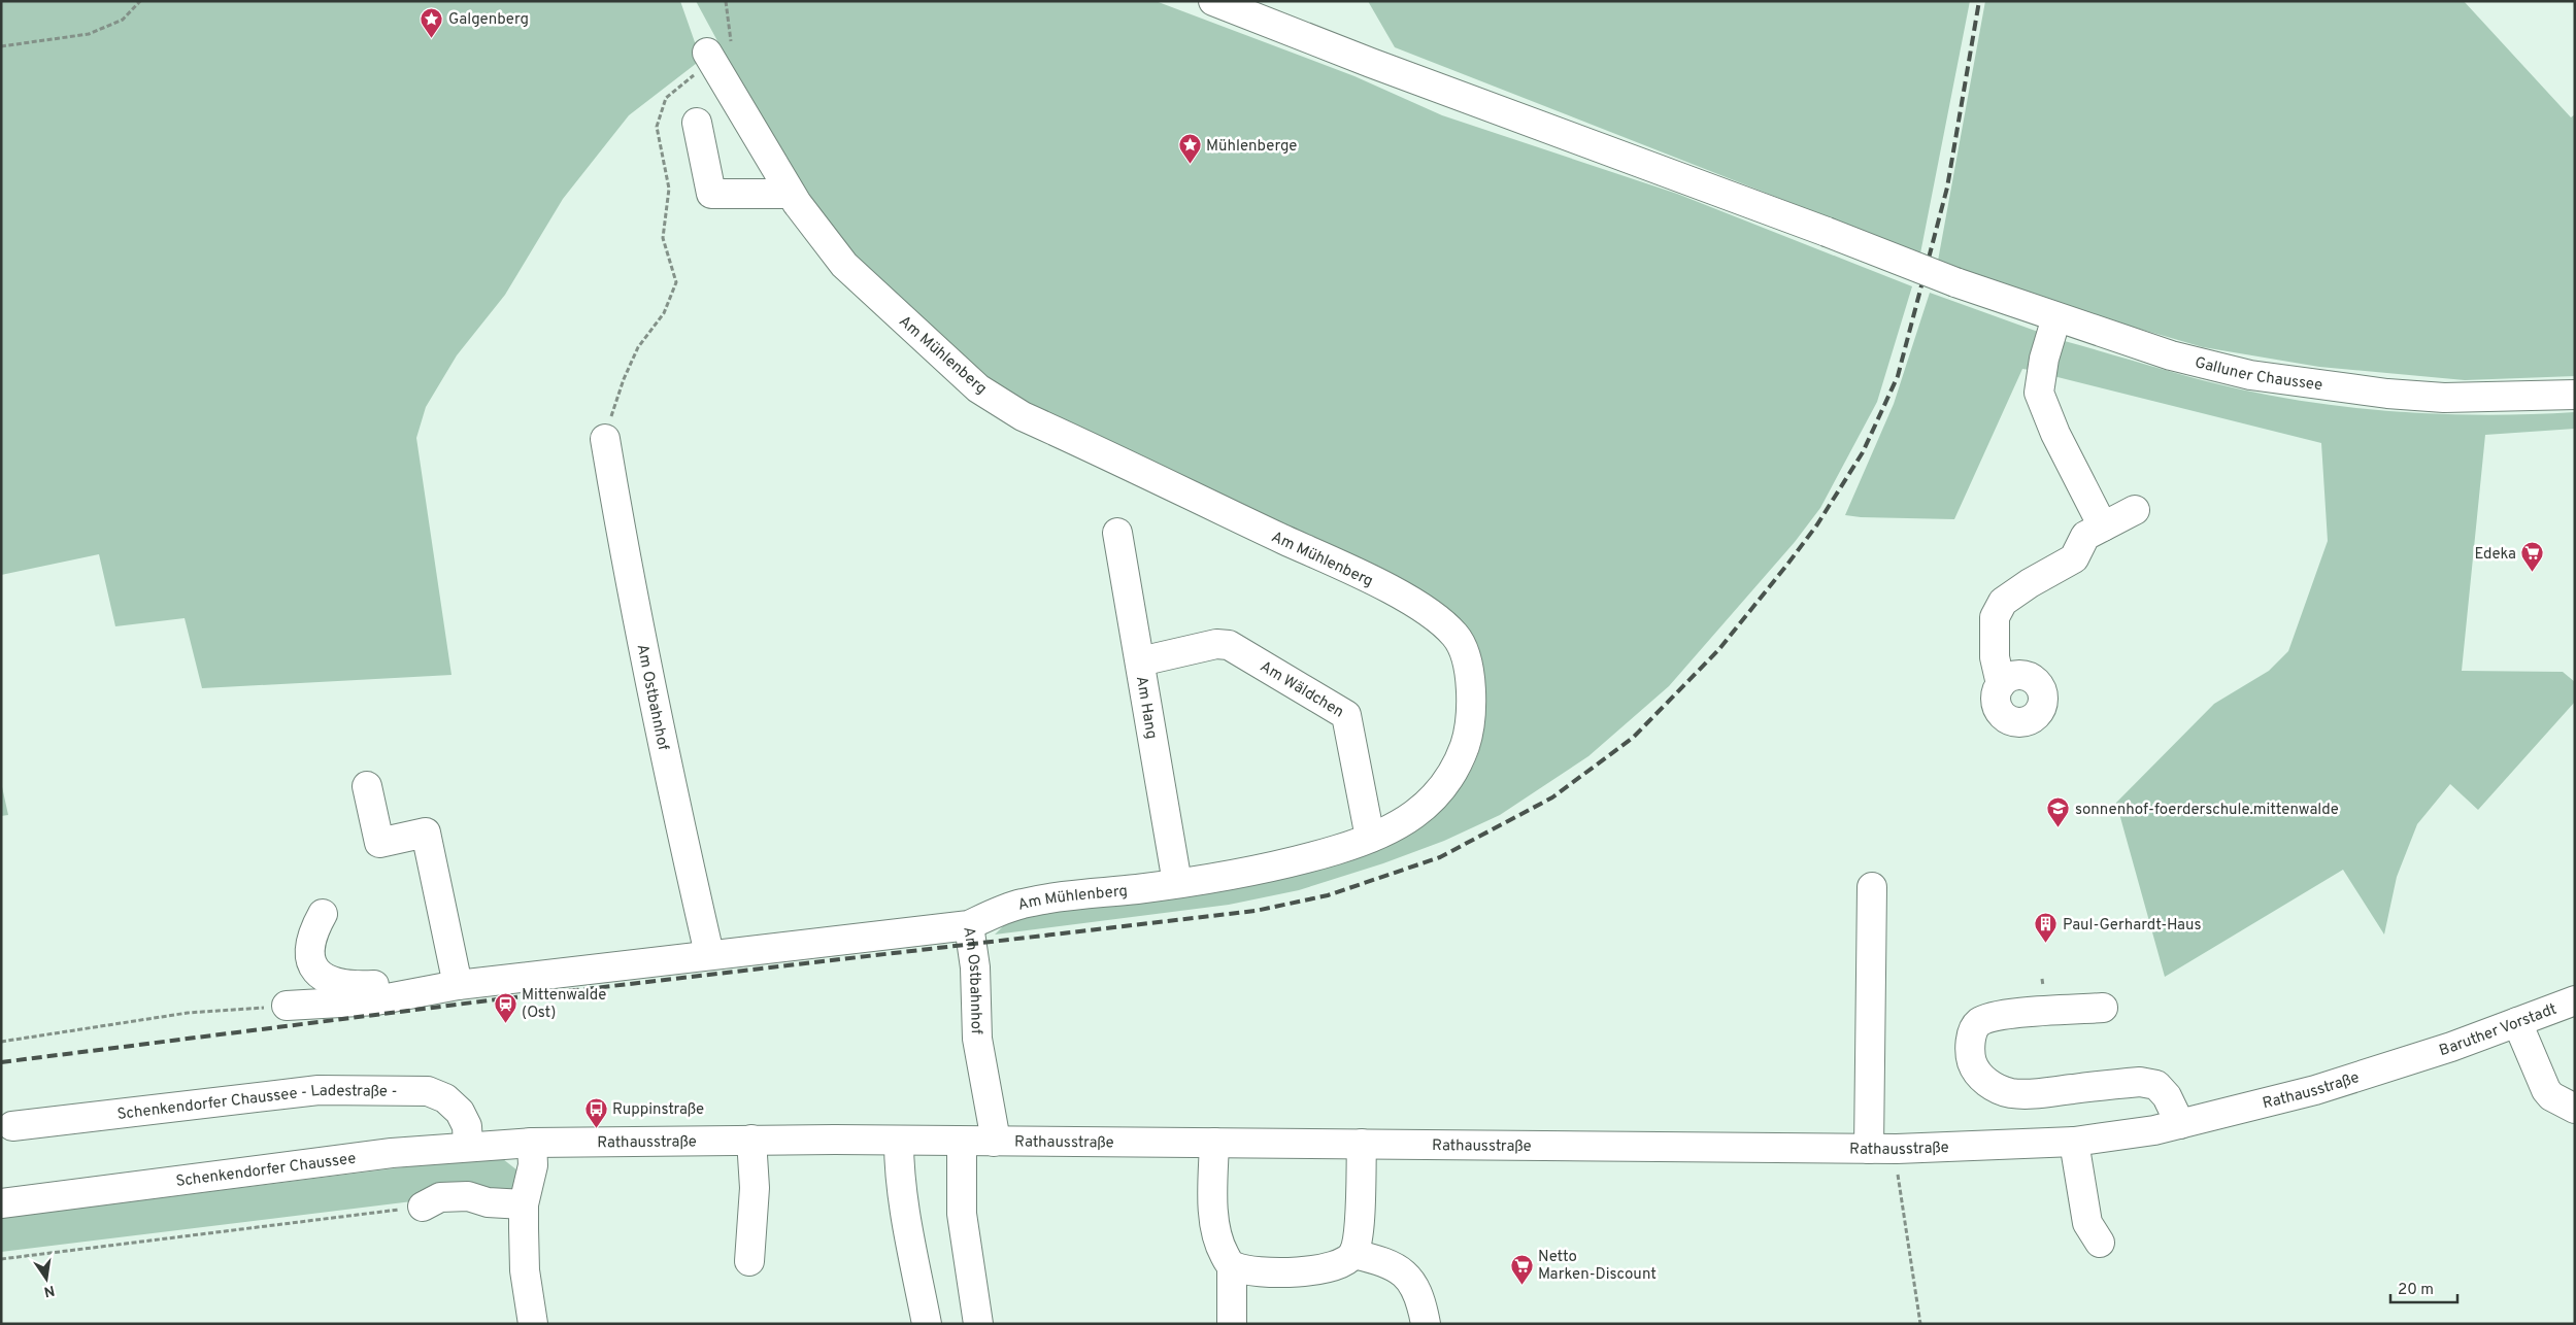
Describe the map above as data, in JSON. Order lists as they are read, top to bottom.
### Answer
{
  "streets": {
    "main road": [
      "Am Mühlenberg",
      "Galluner Chaussee",
      "Am Wäldchen",
      "Am Ostbahnhof",
      "Am Hang",
      "Baruther Vorstadt",
      "Rathausstraße",
      "Schenkendorfer Chaussee - Ladestraße -",
      "Schenkendorfer Chaussee"
    ]
  },
  "crossings": [
    ["Am Mühlenberg", "Am Wäldchen"],
    ["Am Mühlenberg", "Am Ostbahnhof"],
    ["Am Mühlenberg", "Am Hang"],
    ["Am Wäldchen", "Am Hang"],
    ["Am Ostbahnhof", "Rathausstraße"],
    ["Baruther Vorstadt", "Rathausstraße"],
    ["Rathausstraße", "Schenkendorfer Chaussee"],
    ["Schenkendorfer Chaussee - Ladestraße -", "Schenkendorfer Chaussee"]
  ],
  "places": {
    "place": ["Galgenberg", "Mühlenberge"],
    "supermarket": ["Edeka", "Netto Marken-Discount"],
    "school or university": ["sonnenhof-foerderschule.mittenwalde"],
    "building": ["Paul-Gerhardt-Haus"],
    "station": ["Mittenwalde (Ost)"],
    "bus stop": ["Ruppinstraße"]
  },
  "scale_bar": "20 m",
  "north": "bottom"
}
